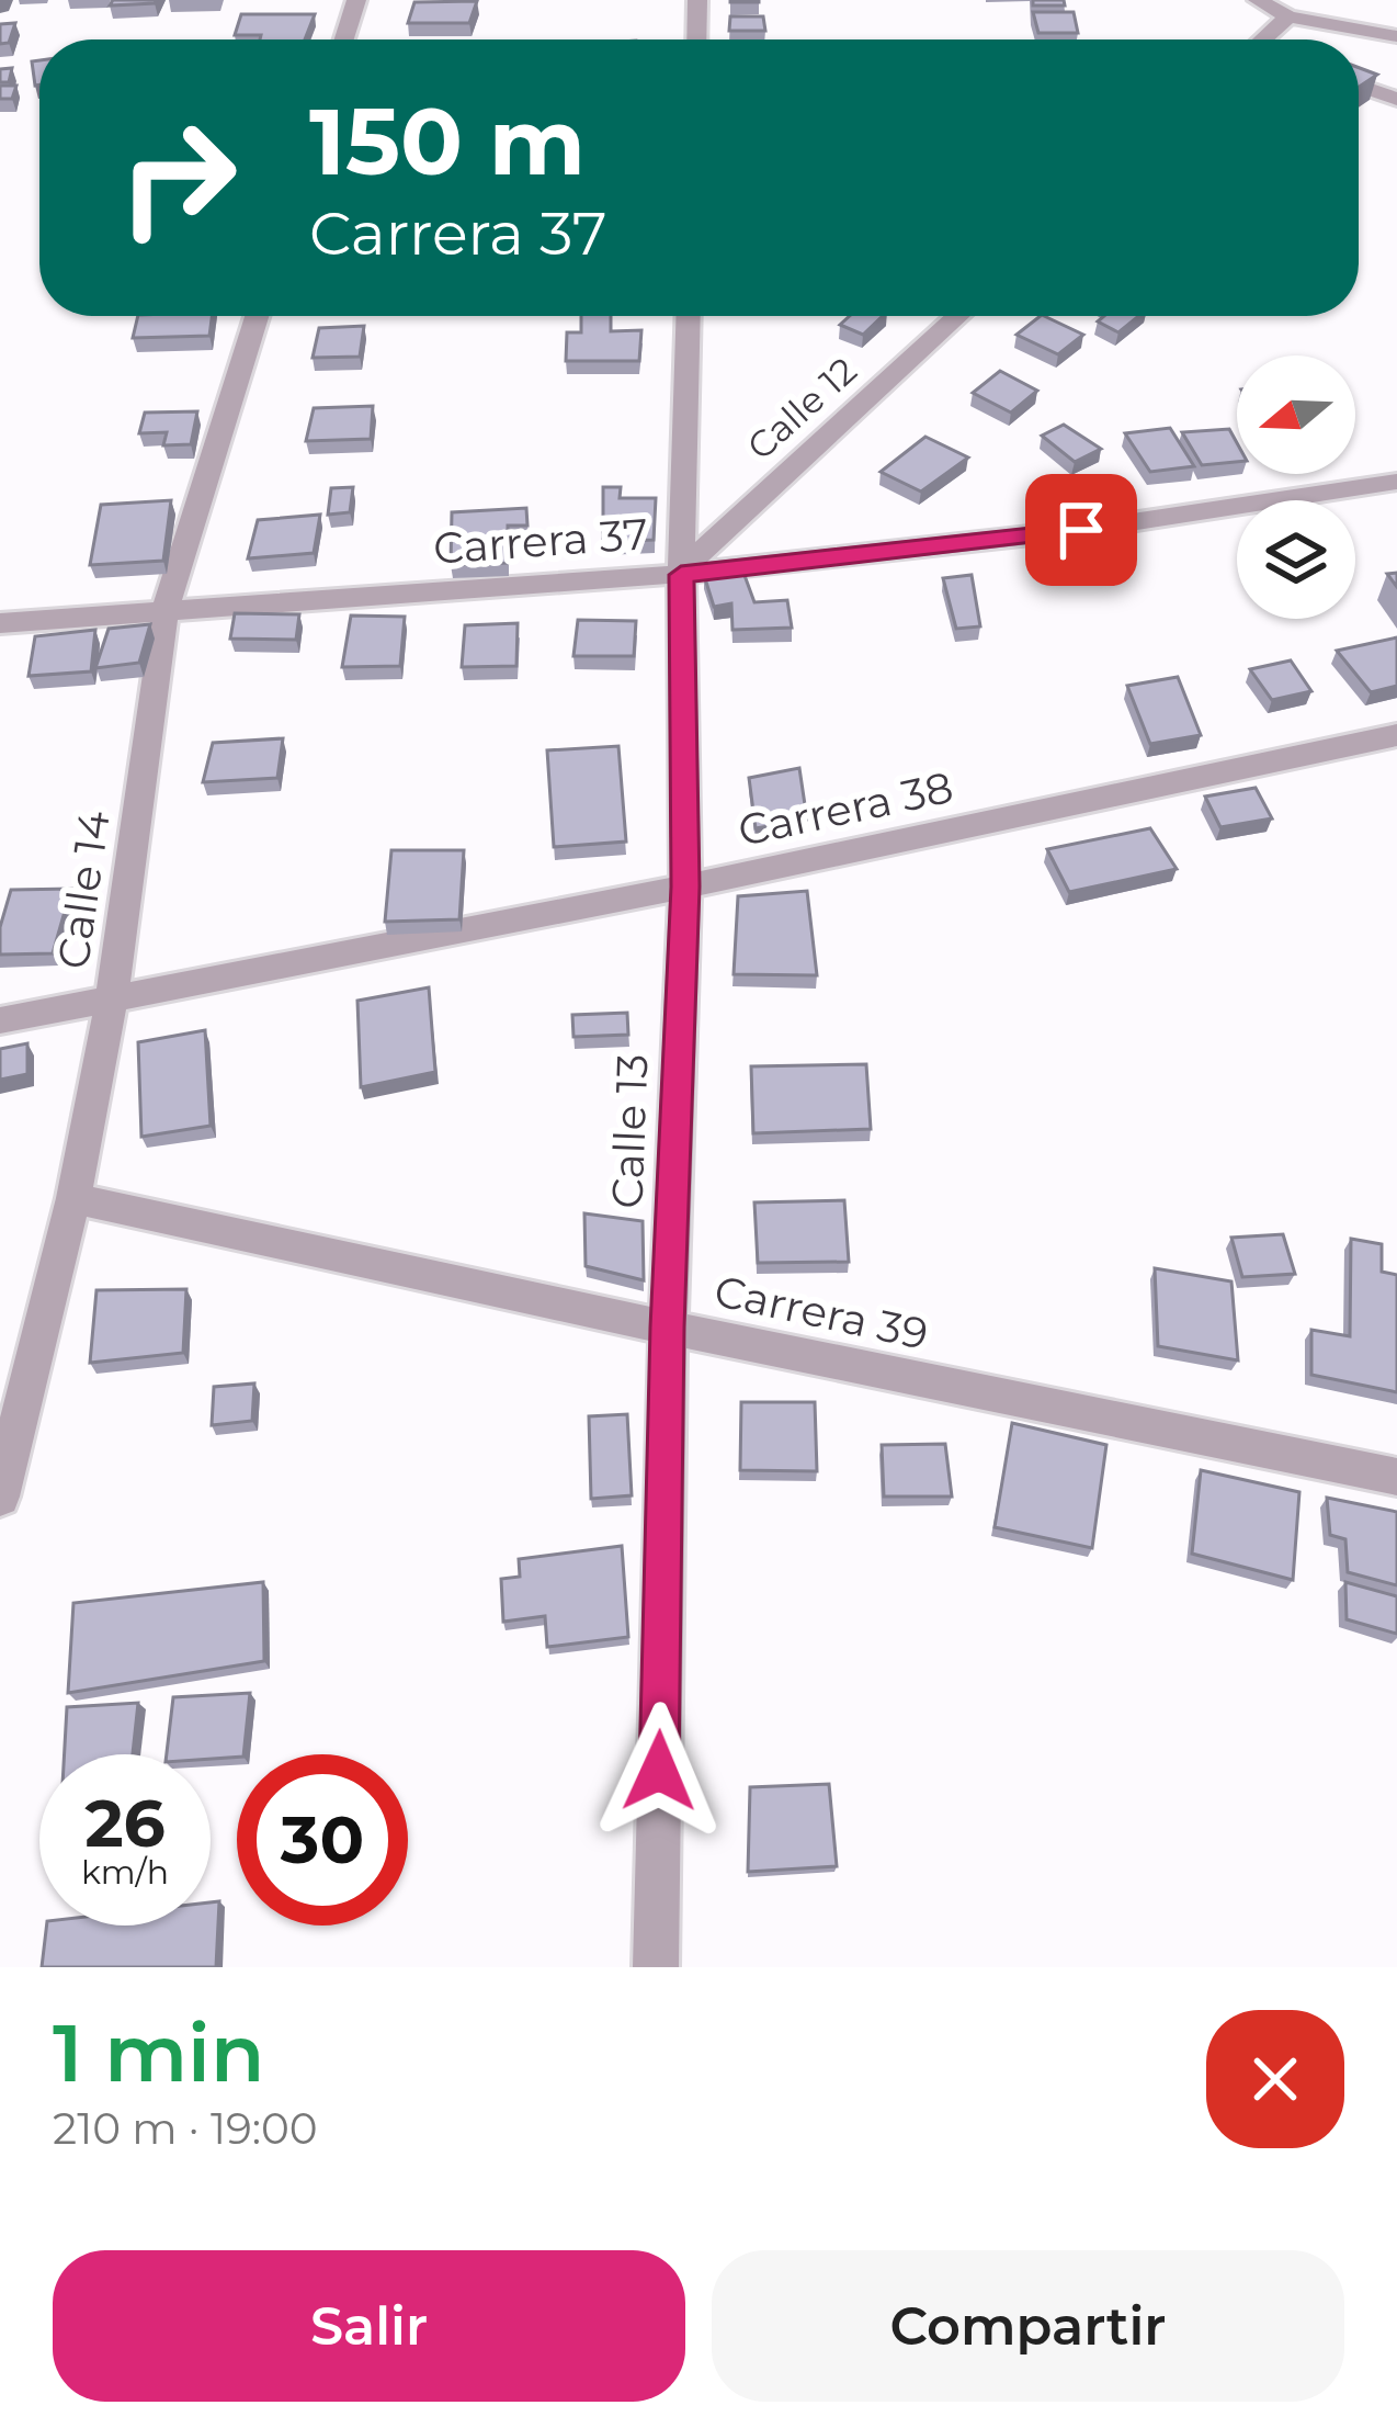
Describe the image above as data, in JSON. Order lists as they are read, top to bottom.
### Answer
{
  "streets": {
    "street": [
      "Calle 12",
      "Carrera 37",
      "Carrera 38",
      "Calle 14",
      "Calle 13",
      "Carrera 39"
    ]
  },
  "crossings": [
    ["Calle 12", "Carrera 37"],
    ["Calle 12", "Calle 13"],
    ["Carrera 37", "Calle 14"],
    ["Carrera 37", "Calle 13"],
    ["Carrera 38", "Calle 14"],
    ["Carrera 38", "Calle 13"],
    ["Calle 14", "Carrera 39"],
    ["Calle 13", "Carrera 39"]
  ],
  "north": "left",
  "page": {
    "turn": ["150 m", "Carrera 37"],
    "speed": "26 km/h",
    "limit": "30",
    "heading": ["1 min", "210 m · 19:00"],
    "buttons": ["Salir", "Compartir"]
  }
}
